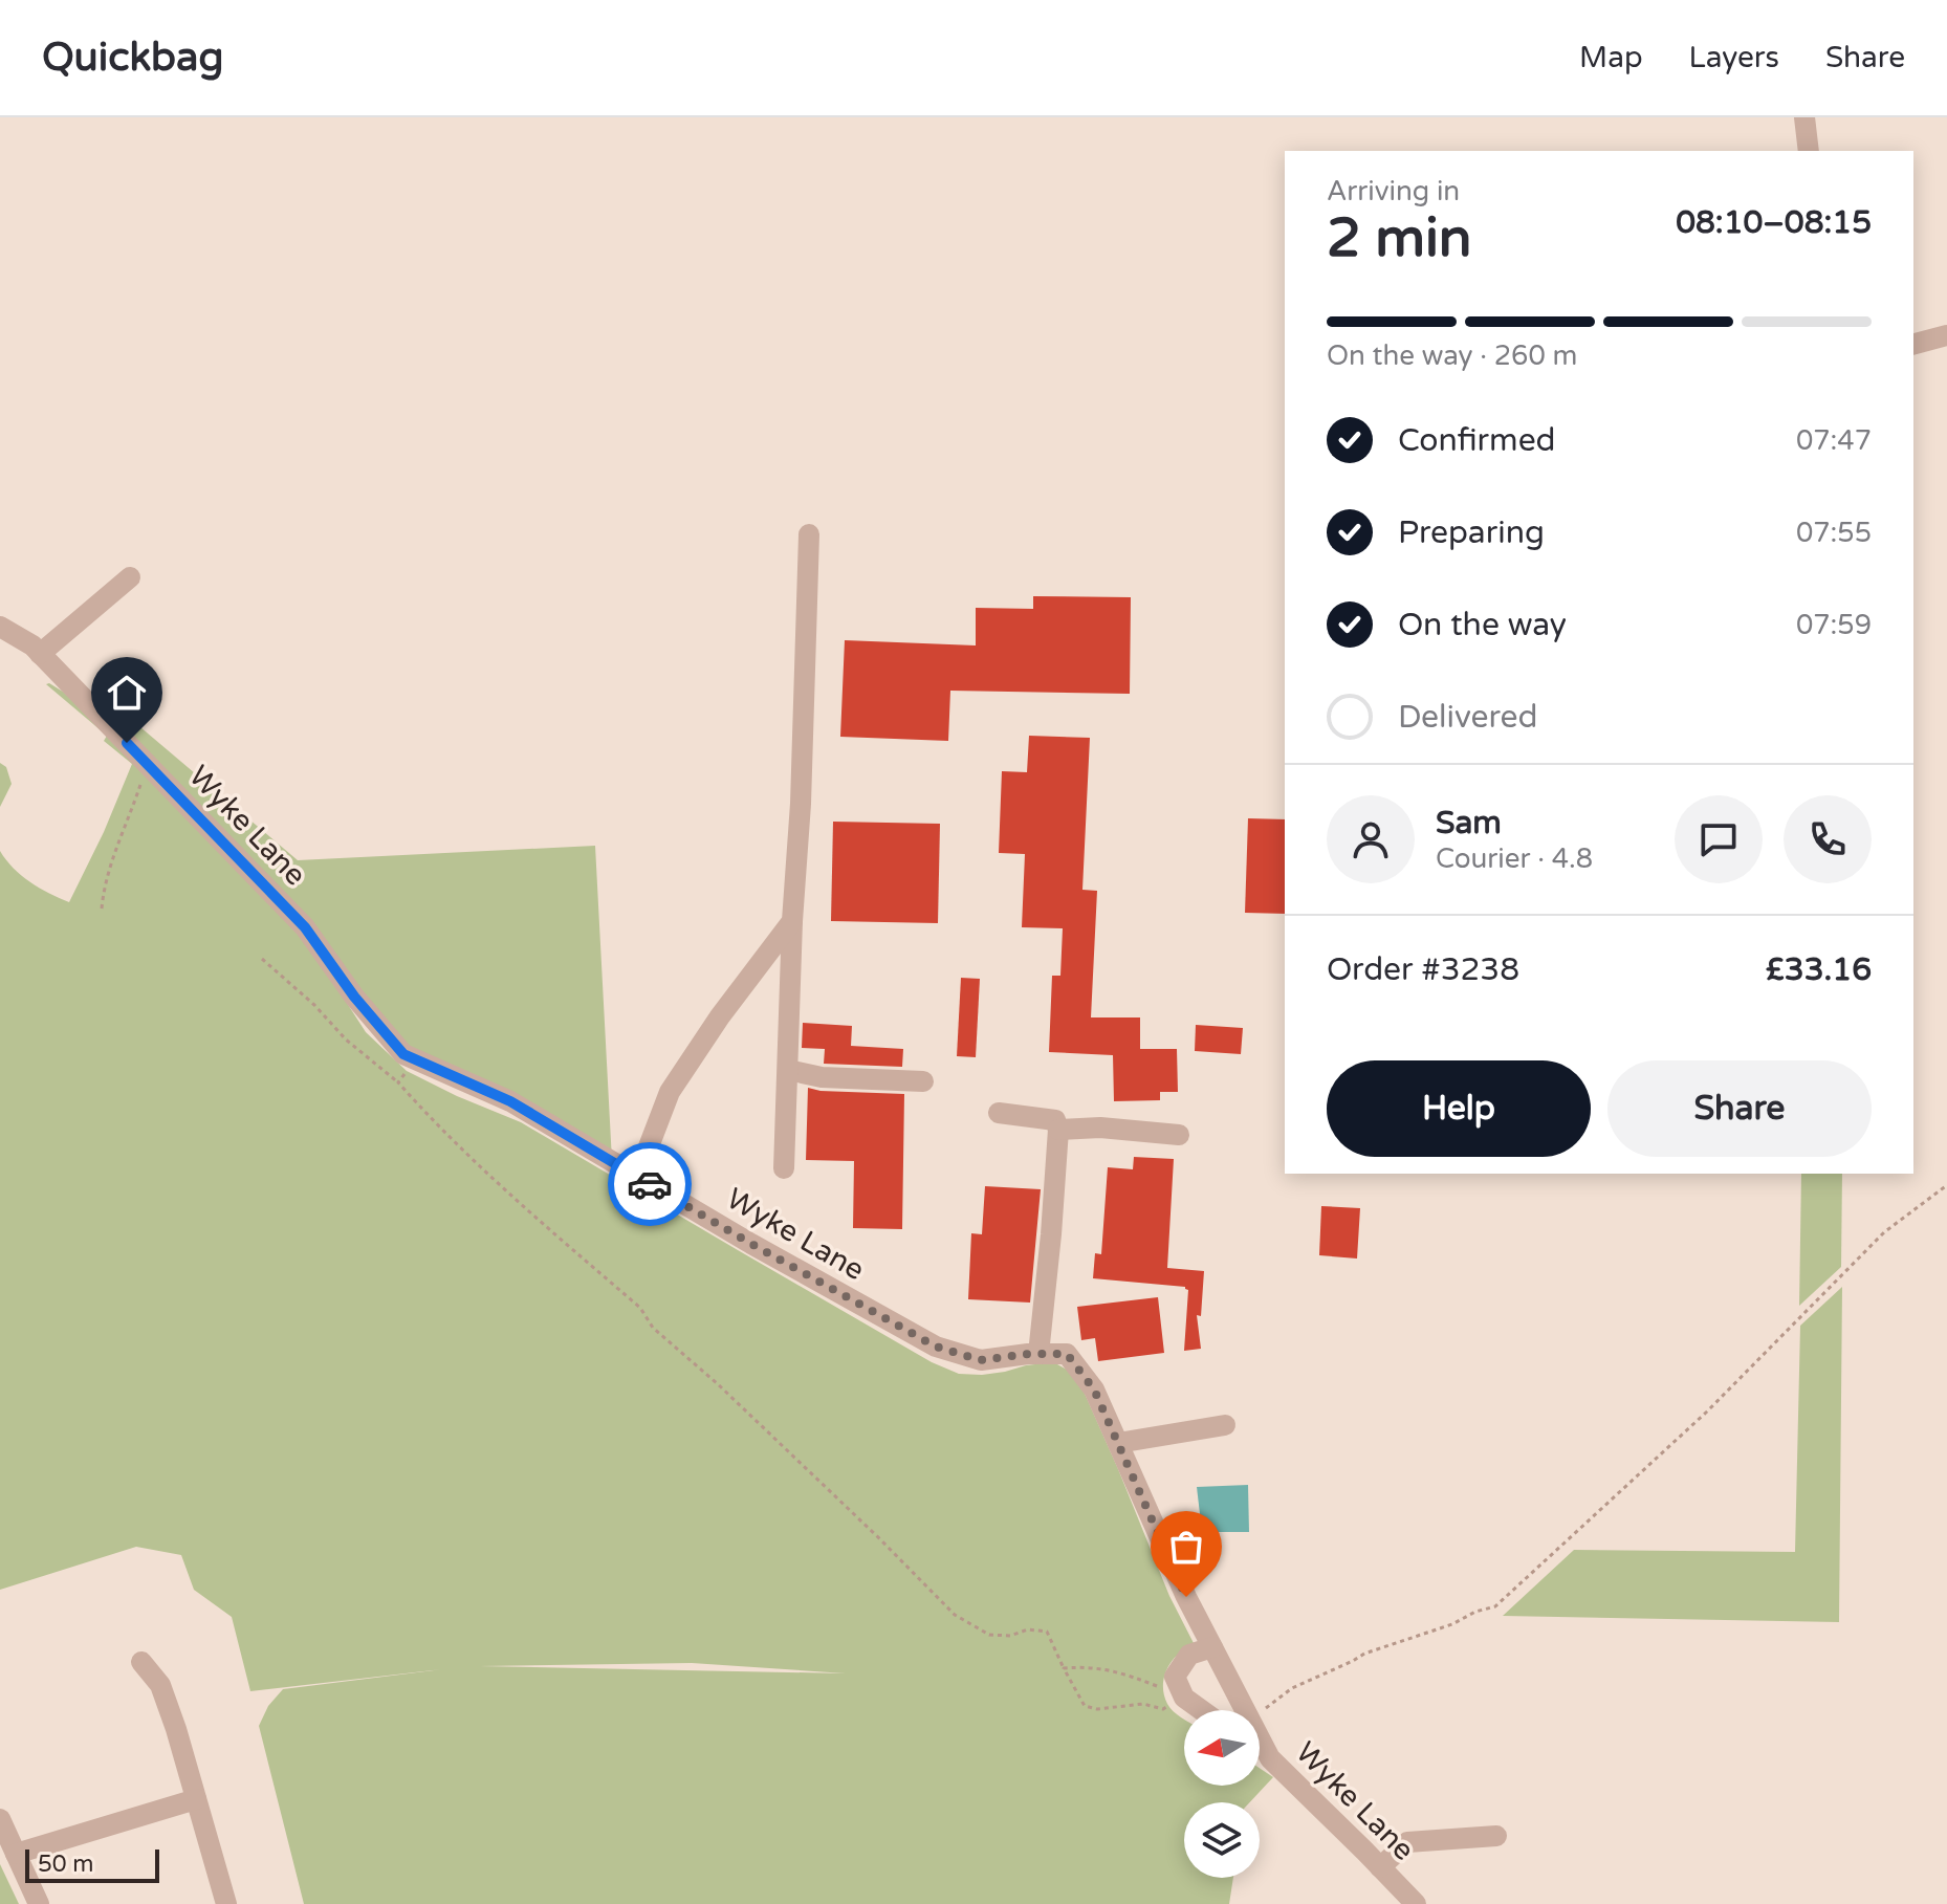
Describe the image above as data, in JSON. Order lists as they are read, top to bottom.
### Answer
{
  "streets": {
    "street": ["Wyke Lane"]
  },
  "scale_bar": "50 m",
  "north": "left",
  "page": {
    "header": "Quickbag",
    "nav": ["Map", "Layers", "Share"],
    "heading": ["2 min", "Arriving in", "08:10–08:15"],
    "panel": [
      "Sam",
      "Courier · 4.8",
      "Order #3238",
      "£33.16"
    ],
    "bar": "On the way · 260 m",
    "list": [
      ["Confirmed", "07:47"],
      ["Preparing", "07:55"],
      ["On the way", "07:59"],
      "Delivered"
    ],
    "buttons": ["Help", "Share"],
    "scale": "50 m"
  }
}
